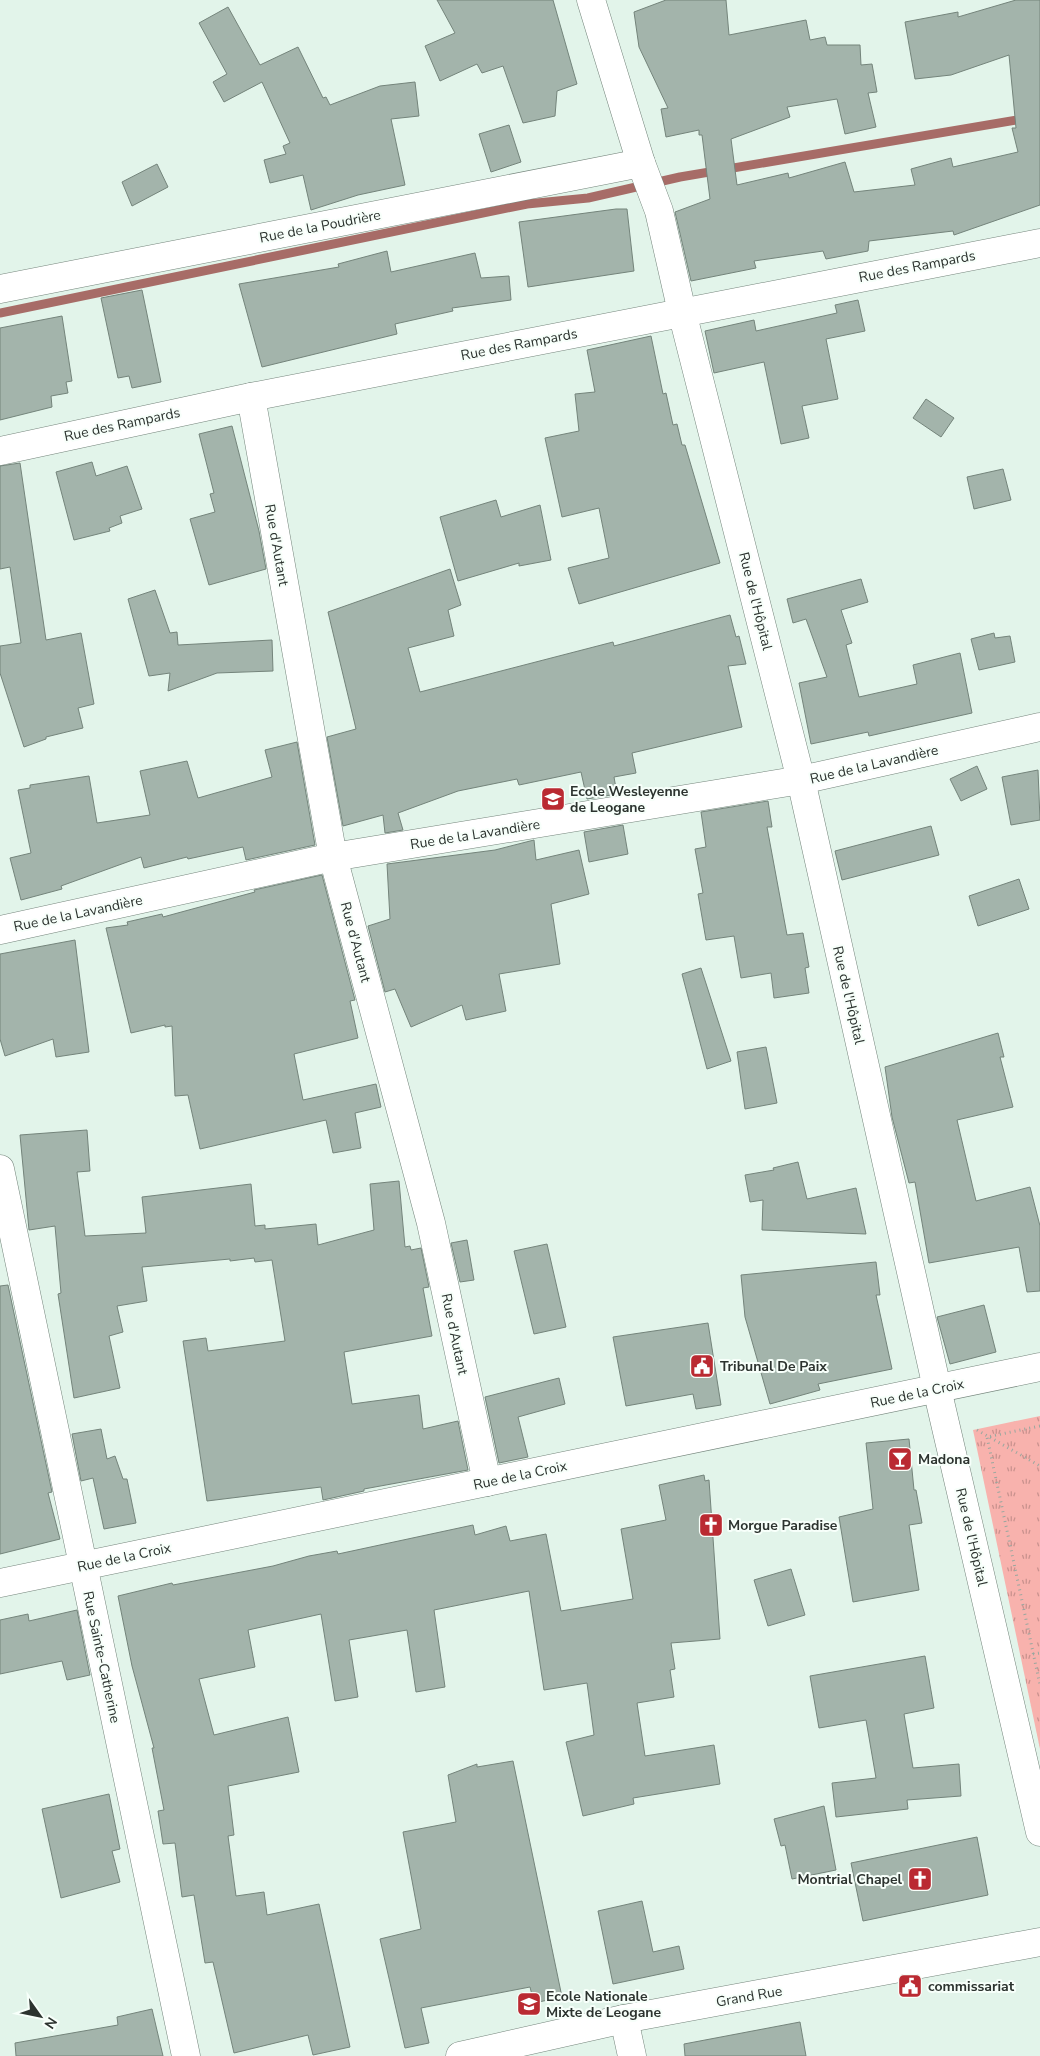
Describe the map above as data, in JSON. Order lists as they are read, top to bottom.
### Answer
{
  "streets": {
    "street": [
      "Rue de la Poudrière",
      "Rue des Rampards",
      "Rue d'Autant",
      "Rue de l'Hôpital",
      "Rue de la Lavandière",
      "Rue de la Croix",
      "Rue Sainte-Catherine",
      "Grand Rue"
    ]
  },
  "crossings": [
    ["Rue de la Poudrière", "Rue de l'Hôpital"],
    ["Rue des Rampards", "Rue d'Autant"],
    ["Rue des Rampards", "Rue de l'Hôpital"],
    ["Rue d'Autant", "Rue de la Lavandière"],
    ["Rue d'Autant", "Rue de la Croix"],
    ["Rue de l'Hôpital", "Rue de la Lavandière"],
    ["Rue de l'Hôpital", "Rue de la Croix"],
    ["Rue de la Croix", "Rue Sainte-Catherine"]
  ],
  "places": {
    "school or university": ["Ecole Wesleyenne de Leogane", "Ecole Nationale Mixte de Leogane"],
    "public building": ["Tribunal De Paix", "commissariat"],
    "bar": ["Madona"],
    "church": ["Morgue Paradise", "Montrial Chapel"]
  },
  "north": "bottom right"
}
